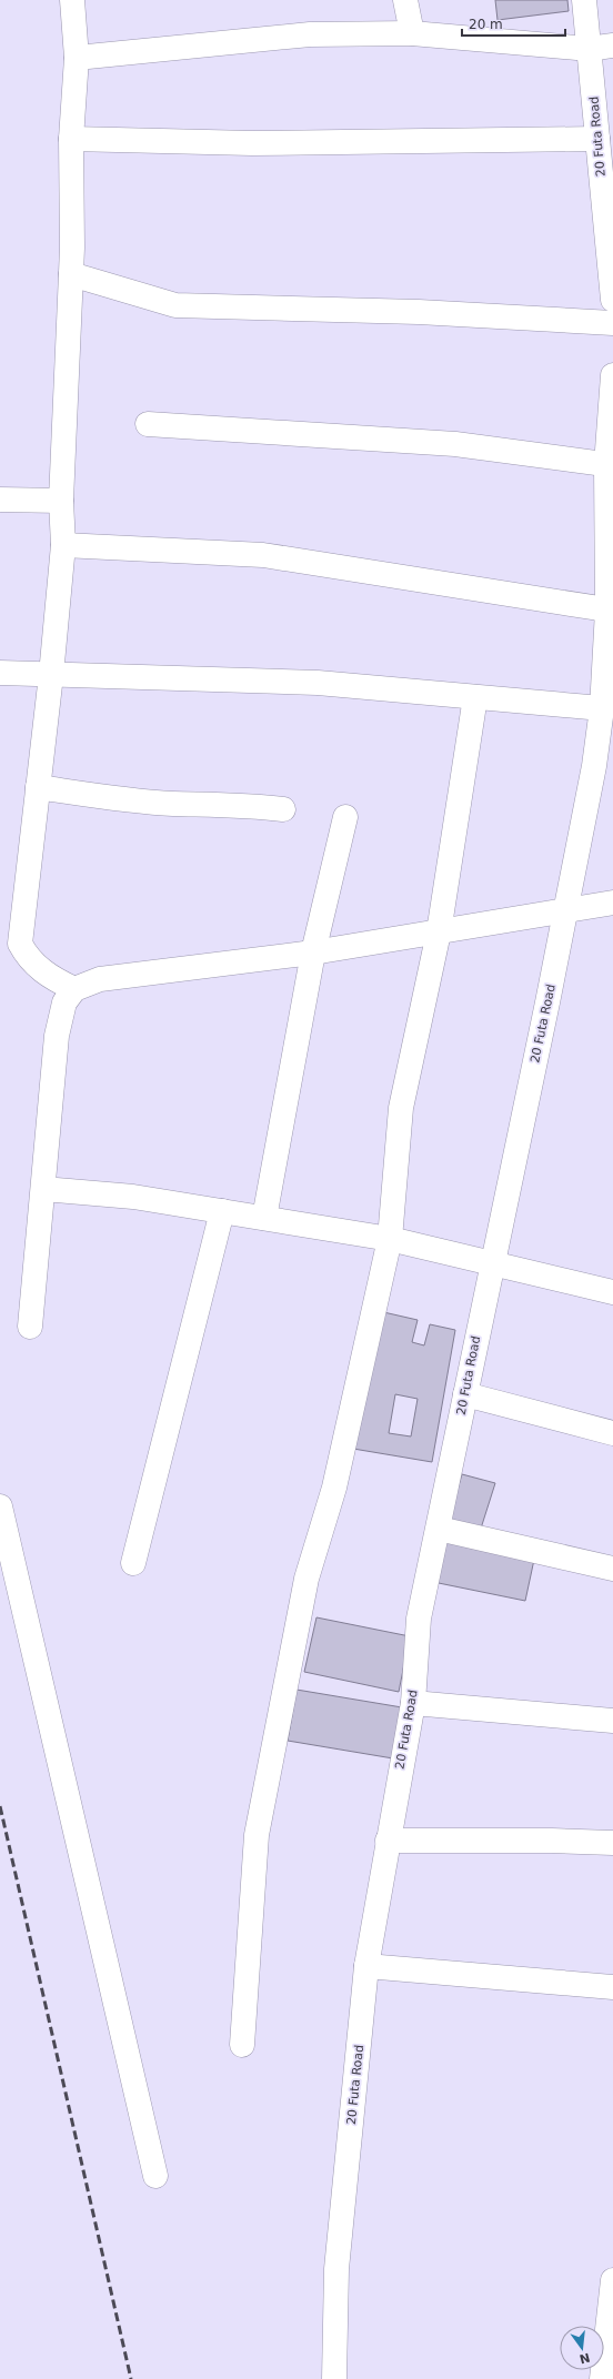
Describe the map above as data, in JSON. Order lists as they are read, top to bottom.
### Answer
{
  "streets": {
    "street": ["20 Futa Road"]
  },
  "scale_bar": "20 m",
  "north": "bottom"
}
